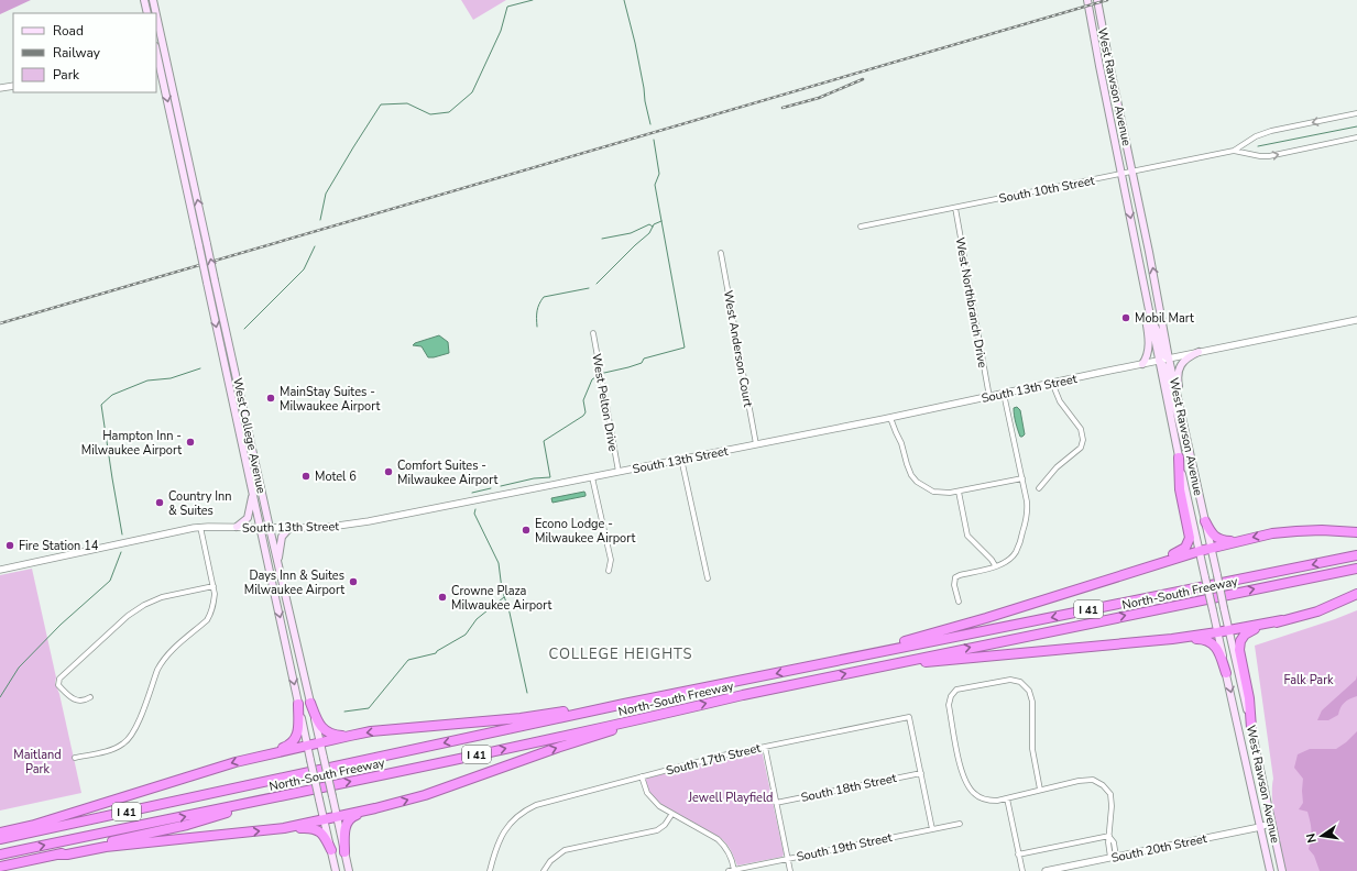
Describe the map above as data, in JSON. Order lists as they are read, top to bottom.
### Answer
{
  "streets": {
    "highway": ["North-South Freeway", "I 41"],
    "main road": ["West Rawson Avenue", "West College Avenue"],
    "street": [
      "South 10th Street",
      "West Northbranch Drive",
      "West Anderson Court",
      "South 13th Street",
      "West Pelton Drive",
      "South 17th Street",
      "South 18th Street",
      "South 19th Street",
      "South 20th Street"
    ]
  },
  "crossings": [
    ["West Rawson Avenue", "South 10th Street"],
    ["West Rawson Avenue", "South 13th Street"],
    ["West Rawson Avenue", "South 20th Street"],
    ["South 10th Street", "West Northbranch Drive"],
    ["West Northbranch Drive", "South 13th Street"],
    ["West Anderson Court", "South 13th Street"],
    ["South 13th Street", "West Pelton Drive"],
    ["South 13th Street", "West College Avenue"],
    ["South 17th Street", "South 18th Street"]
  ],
  "districts": ["COLLEGE HEIGHTS"],
  "parks": ["Falk Park", "Maitland Park", "Jewell Playfield"],
  "places": [
    "Mobil Mart",
    "MainStay Suites - Milwaukee Airport",
    "Hampton Inn - Milwaukee Airport",
    "Comfort Suites - Milwaukee Airport",
    "Motel 6",
    "Country Inn & Suites",
    "Econo Lodge - Milwaukee Airport",
    "Fire Station 14",
    "Days Inn & Suites Milwaukee Airport",
    "Crowne Plaza Milwaukee Airport"
  ],
  "legend": ["Road", "Railway", "Park"],
  "north": "left"
}
